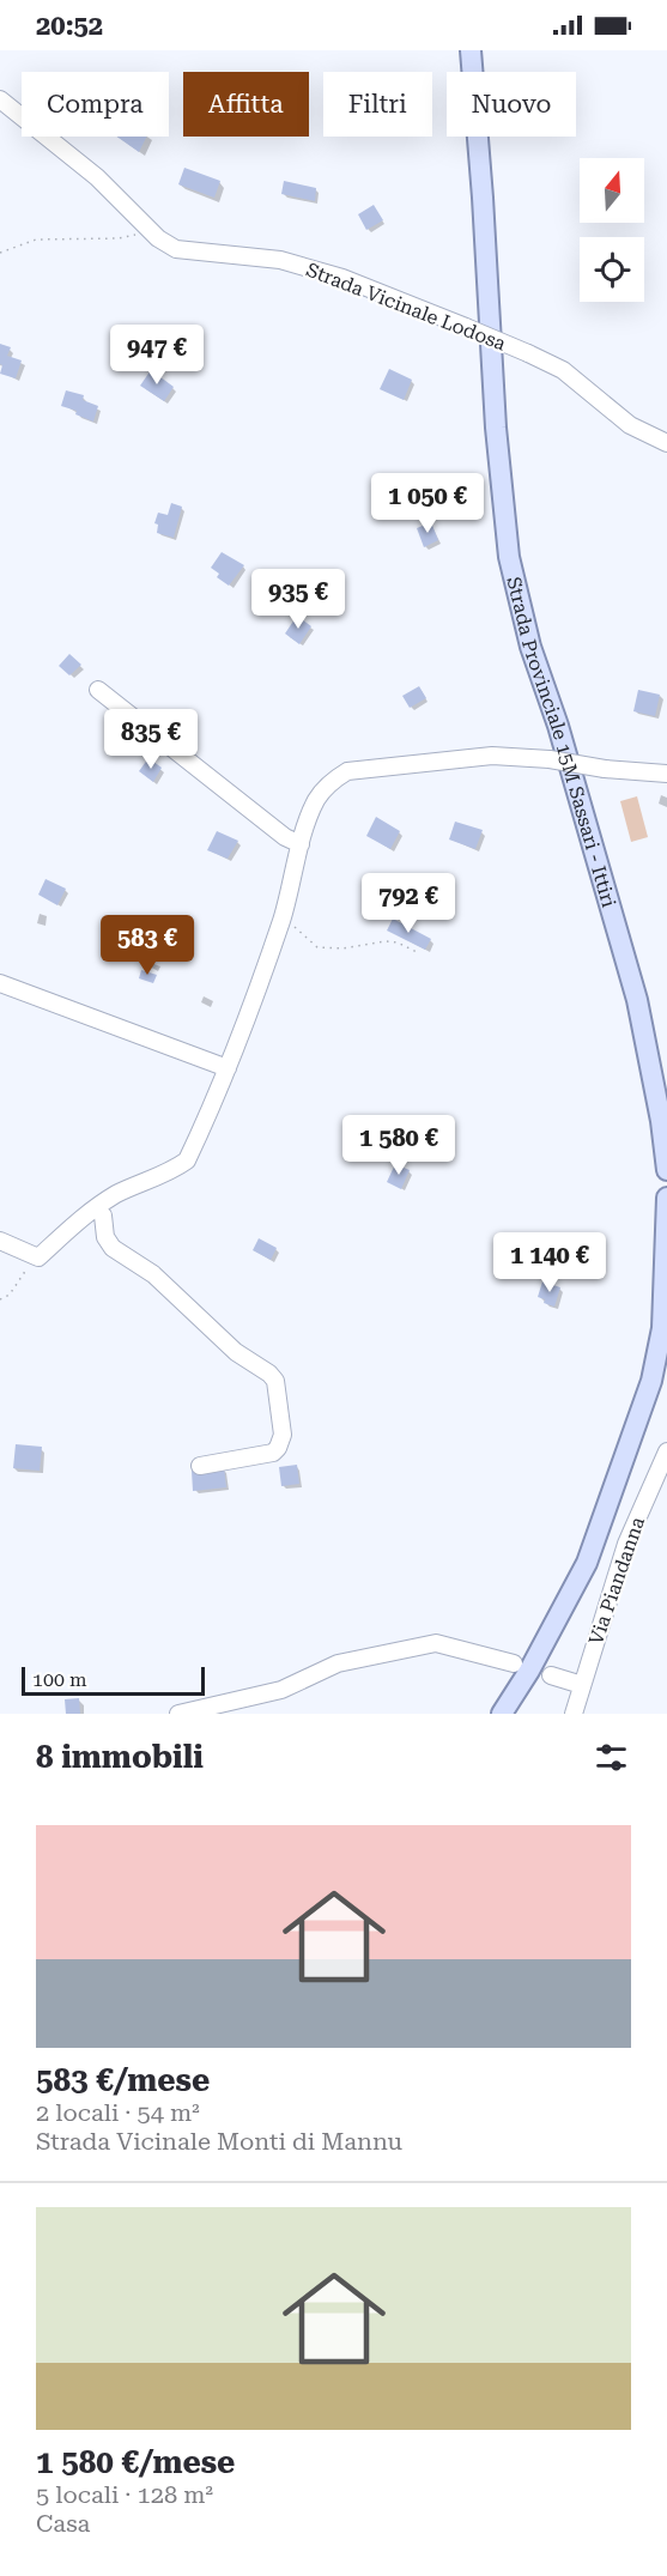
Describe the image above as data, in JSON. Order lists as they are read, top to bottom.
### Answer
{
  "streets": {
    "main road": ["Strada Provinciale 15M Sassari - Ittiri"],
    "street": ["Strada Vicinale Lodosa", "Via Piandanna"]
  },
  "scale_bar": "100 m",
  "north": "top",
  "page": {
    "status": "20:52",
    "chip": [
      "Compra",
      "Affitta",
      "Filtri",
      "Nuovo"
    ],
    "price": [
      "947 €",
      "1 050 €",
      "935 €",
      "835 €",
      "792 €",
      "583 €",
      "1 580 €",
      "1 140 €"
    ],
    "scale": "100 m",
    "heading": "8 immobili",
    "list": [
      {
        "name": "583 €/mese",
        "note": "2 locali · 54 m² · Strada Vicinale Monti di Mannu"
      },
      {
        "name": "1 580 €/mese",
        "note": "5 locali · 128 m² · Casa"
      }
    ]
  }
}
